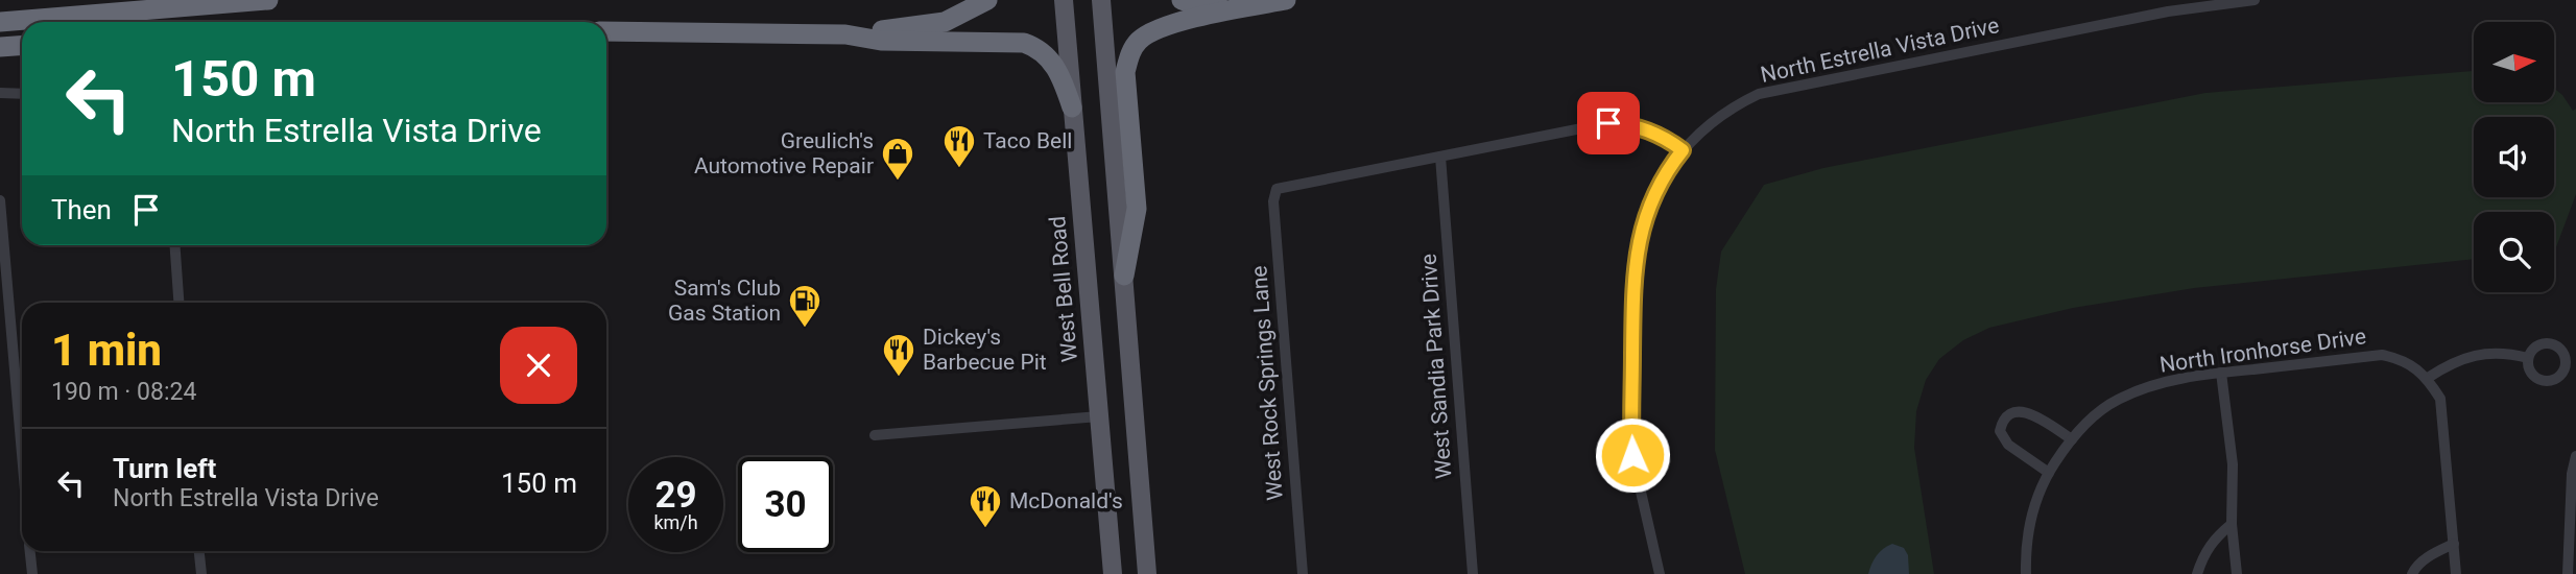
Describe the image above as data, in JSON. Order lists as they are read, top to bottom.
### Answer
{
  "streets": {
    "main road": ["West Bell Road"],
    "street": [
      "North Estrella Vista Drive",
      "North Ironhorse Drive",
      "West Sandia Park Drive",
      "West Rock Springs Lane"
    ]
  },
  "crossings": [
    ["West Sandia Park Drive", "West Rock Springs Lane"]
  ],
  "places": {
    "restaurant": ["Taco Bell", "Dickey's Barbecue Pit", "McDonald's"],
    "shop": ["Greulich's Automotive Repair"],
    "fuel station": ["Sam's Club Gas Station"]
  },
  "north": "right",
  "page": {
    "turn": ["150 m", "North Estrella Vista Drive"],
    "then": "Then",
    "heading": ["1 min", "190 m · 08:24"],
    "list": [
      {
        "name": "Turn left",
        "note": "North Estrella Vista Drive",
        "value": "150 m"
      }
    ],
    "speed": "29 km/h",
    "limit": "30"
  }
}
